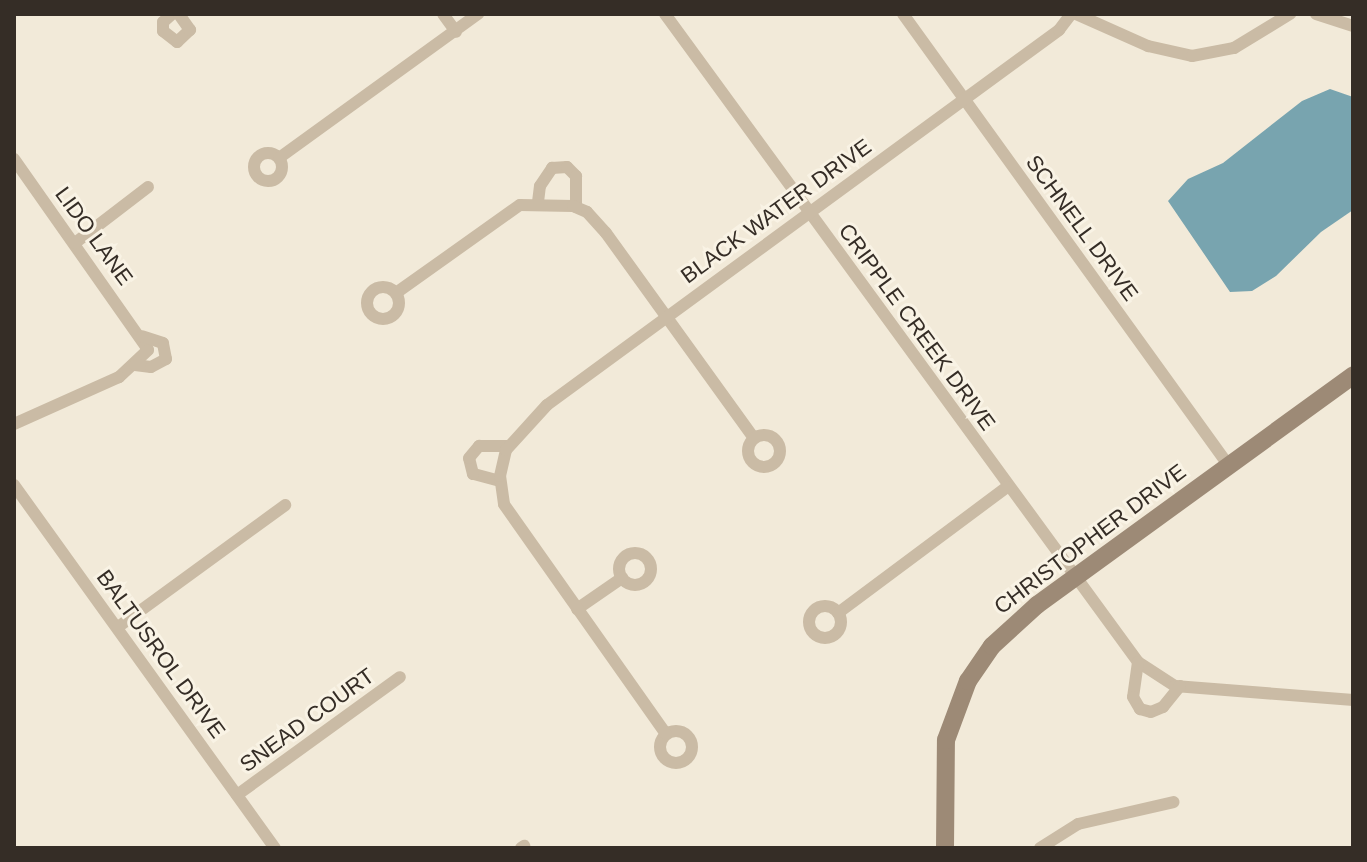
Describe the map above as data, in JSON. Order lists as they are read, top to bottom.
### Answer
{
  "streets": {
    "street": [
      "BLACK WATER DRIVE",
      "SCHNELL DRIVE",
      "LIDO LANE",
      "CRIPPLE CREEK DRIVE",
      "CHRISTOPHER DRIVE",
      "BALTUSROL DRIVE",
      "SNEAD COURT"
    ]
  },
  "crossings": [
    ["BLACK WATER DRIVE", "SCHNELL DRIVE"],
    ["BLACK WATER DRIVE", "CRIPPLE CREEK DRIVE"],
    ["SCHNELL DRIVE", "CHRISTOPHER DRIVE"],
    ["CRIPPLE CREEK DRIVE", "CHRISTOPHER DRIVE"],
    ["BALTUSROL DRIVE", "SNEAD COURT"]
  ]
}
